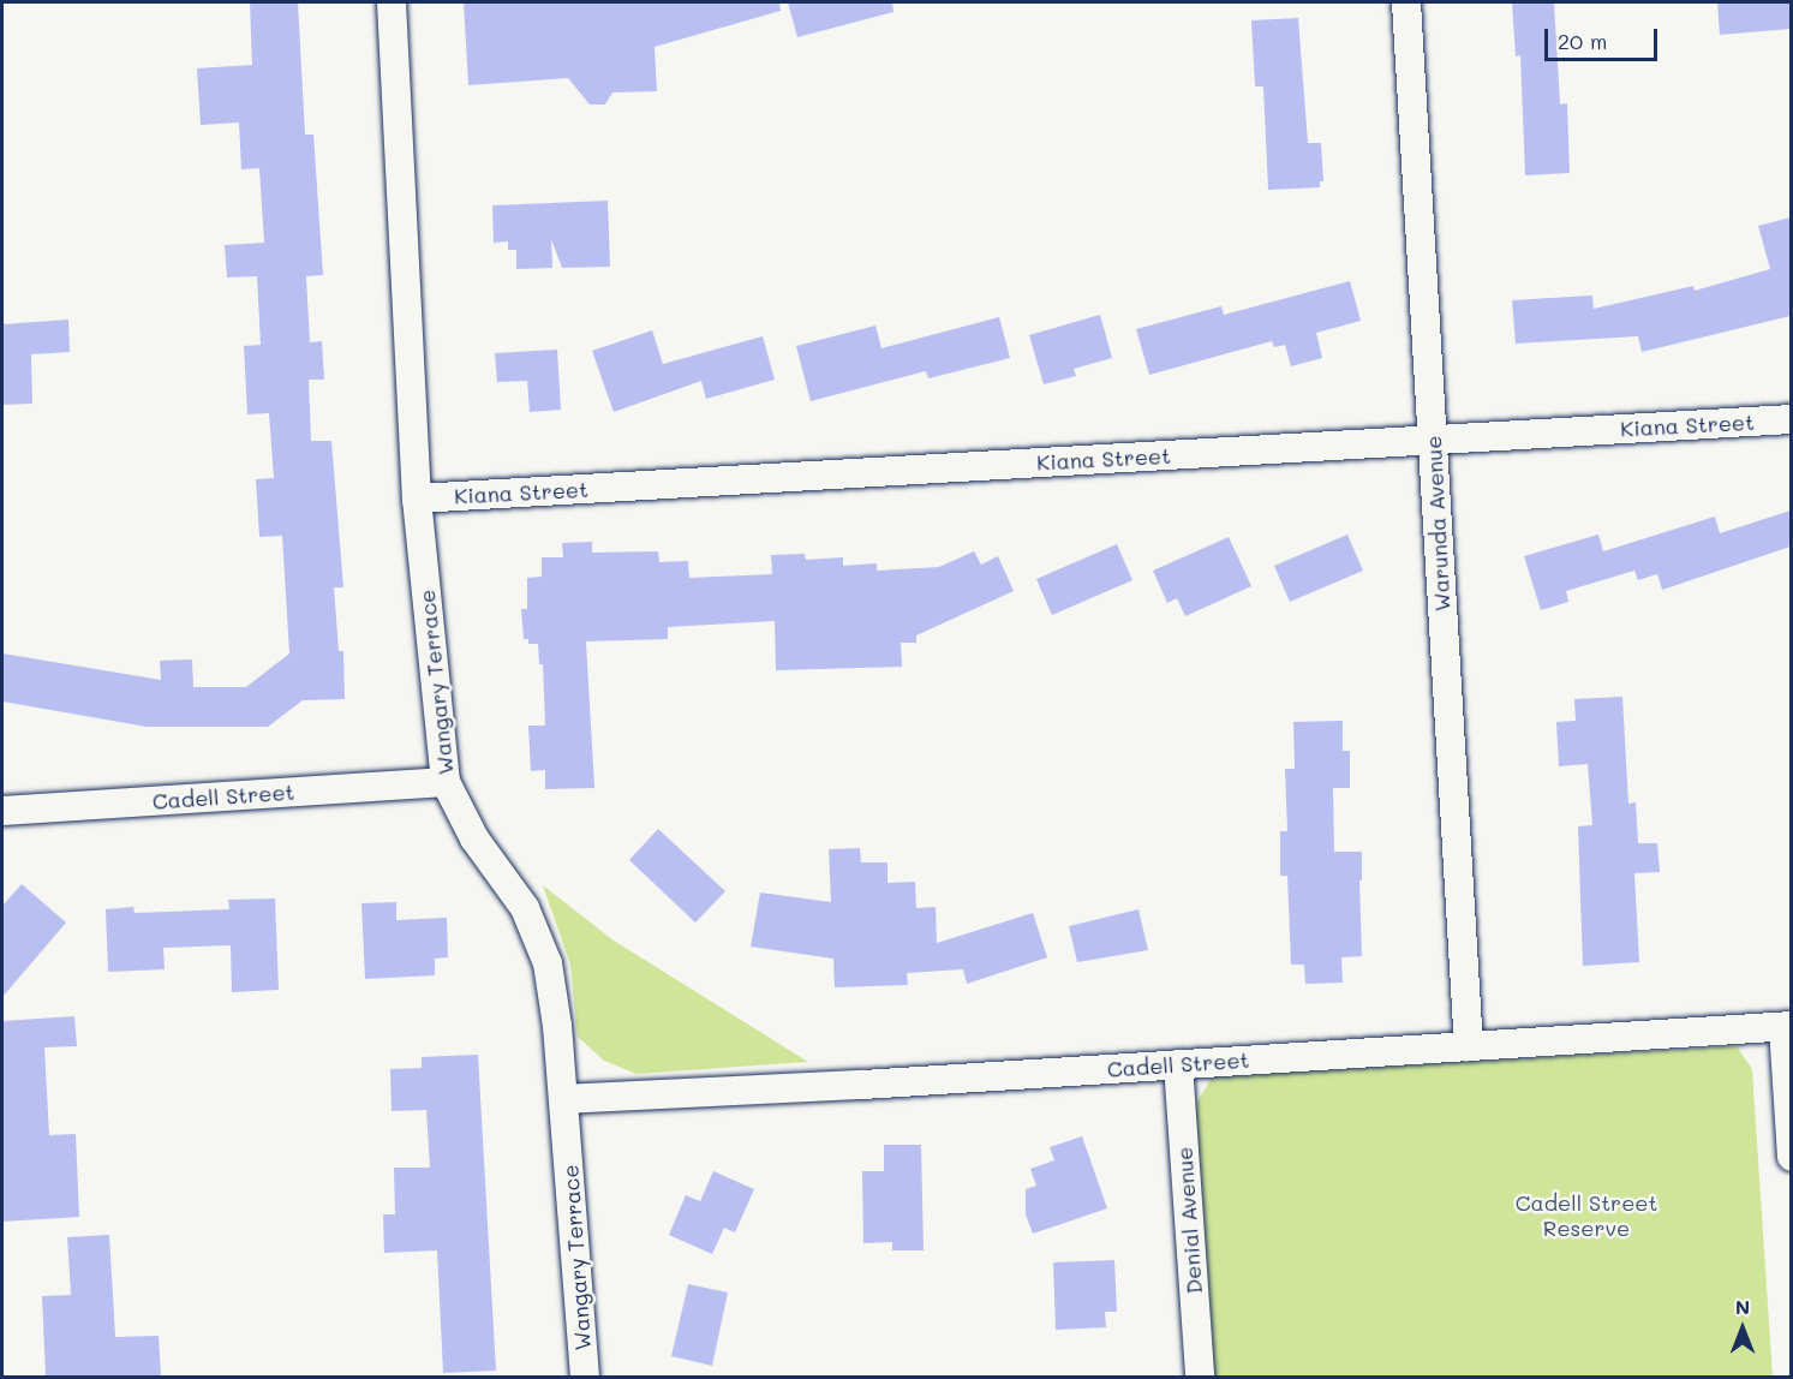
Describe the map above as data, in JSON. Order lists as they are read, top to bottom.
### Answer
{
  "streets": {
    "street": [
      "Kiana Street",
      "Warunda Avenue",
      "Wangary Terrace",
      "Cadell Street",
      "Denial Avenue"
    ]
  },
  "crossings": [
    ["Kiana Street", "Warunda Avenue"],
    ["Kiana Street", "Wangary Terrace"],
    ["Warunda Avenue", "Cadell Street"],
    ["Wangary Terrace", "Cadell Street"],
    ["Cadell Street", "Denial Avenue"]
  ],
  "parks": ["Cadell Street Reserve"],
  "scale_bar": "20 m",
  "north": "top"
}
